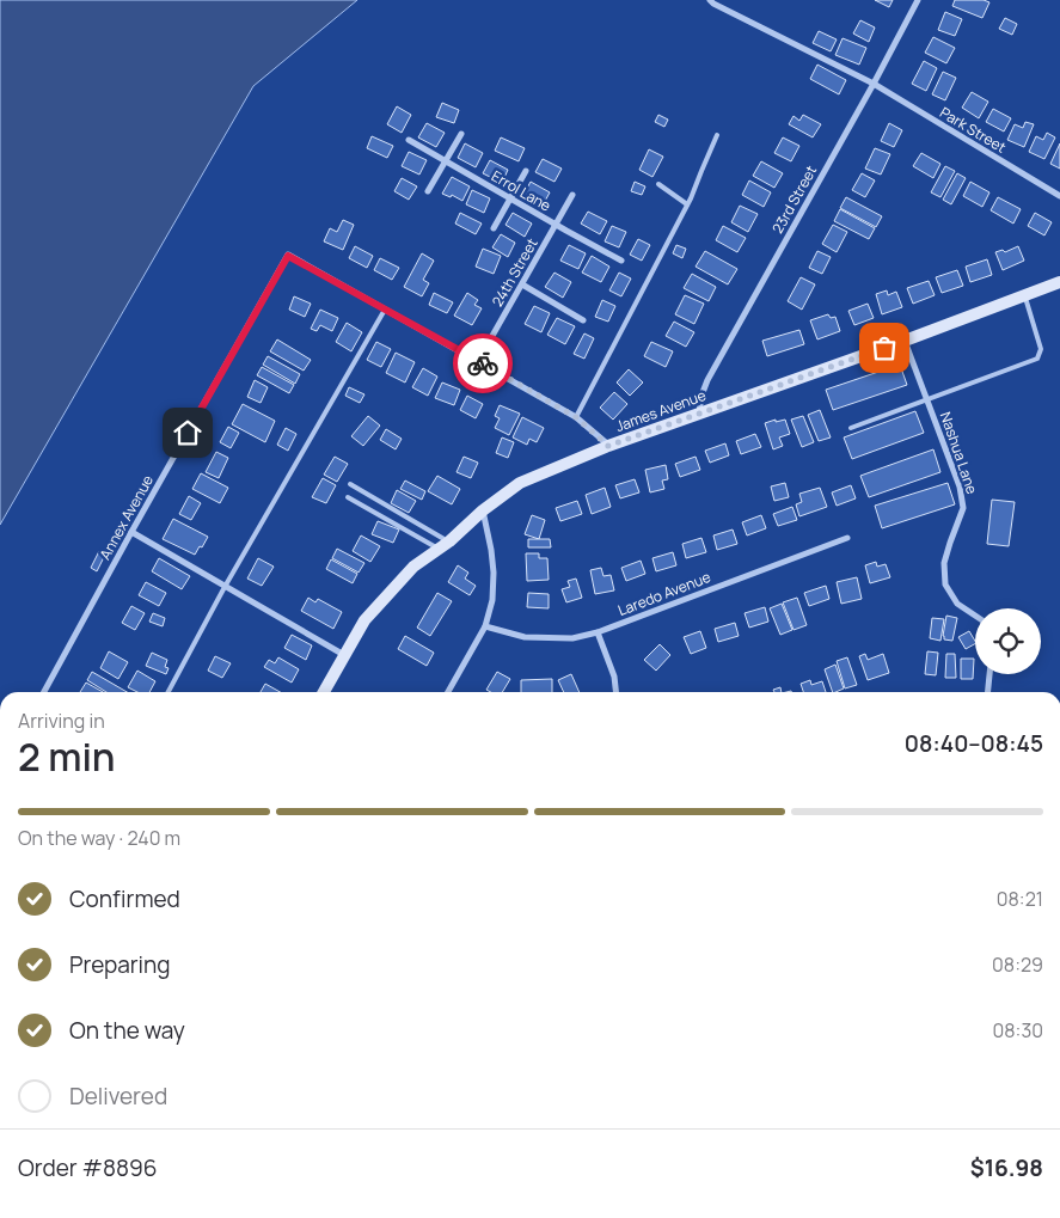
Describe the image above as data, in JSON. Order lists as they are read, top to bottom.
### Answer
{
  "streets": {
    "street": [
      "Park Street",
      "Errol Lane",
      "23rd Street",
      "24th Street",
      "James Avenue",
      "Nashua Lane",
      "Annex Avenue",
      "Laredo Avenue"
    ]
  },
  "crossings": [
    ["Park Street", "23rd Street"],
    ["Errol Lane", "24th Street"],
    ["23rd Street", "James Avenue"],
    ["James Avenue", "Nashua Lane"]
  ],
  "page": {
    "heading": ["2 min", "Arriving in", "08:40–08:45"],
    "panel": ["Order #8896", "$16.98"],
    "bar": "On the way · 240 m",
    "list": [
      ["Confirmed", "08:21"],
      ["Preparing", "08:29"],
      ["On the way", "08:30"],
      "Delivered"
    ]
  }
}
